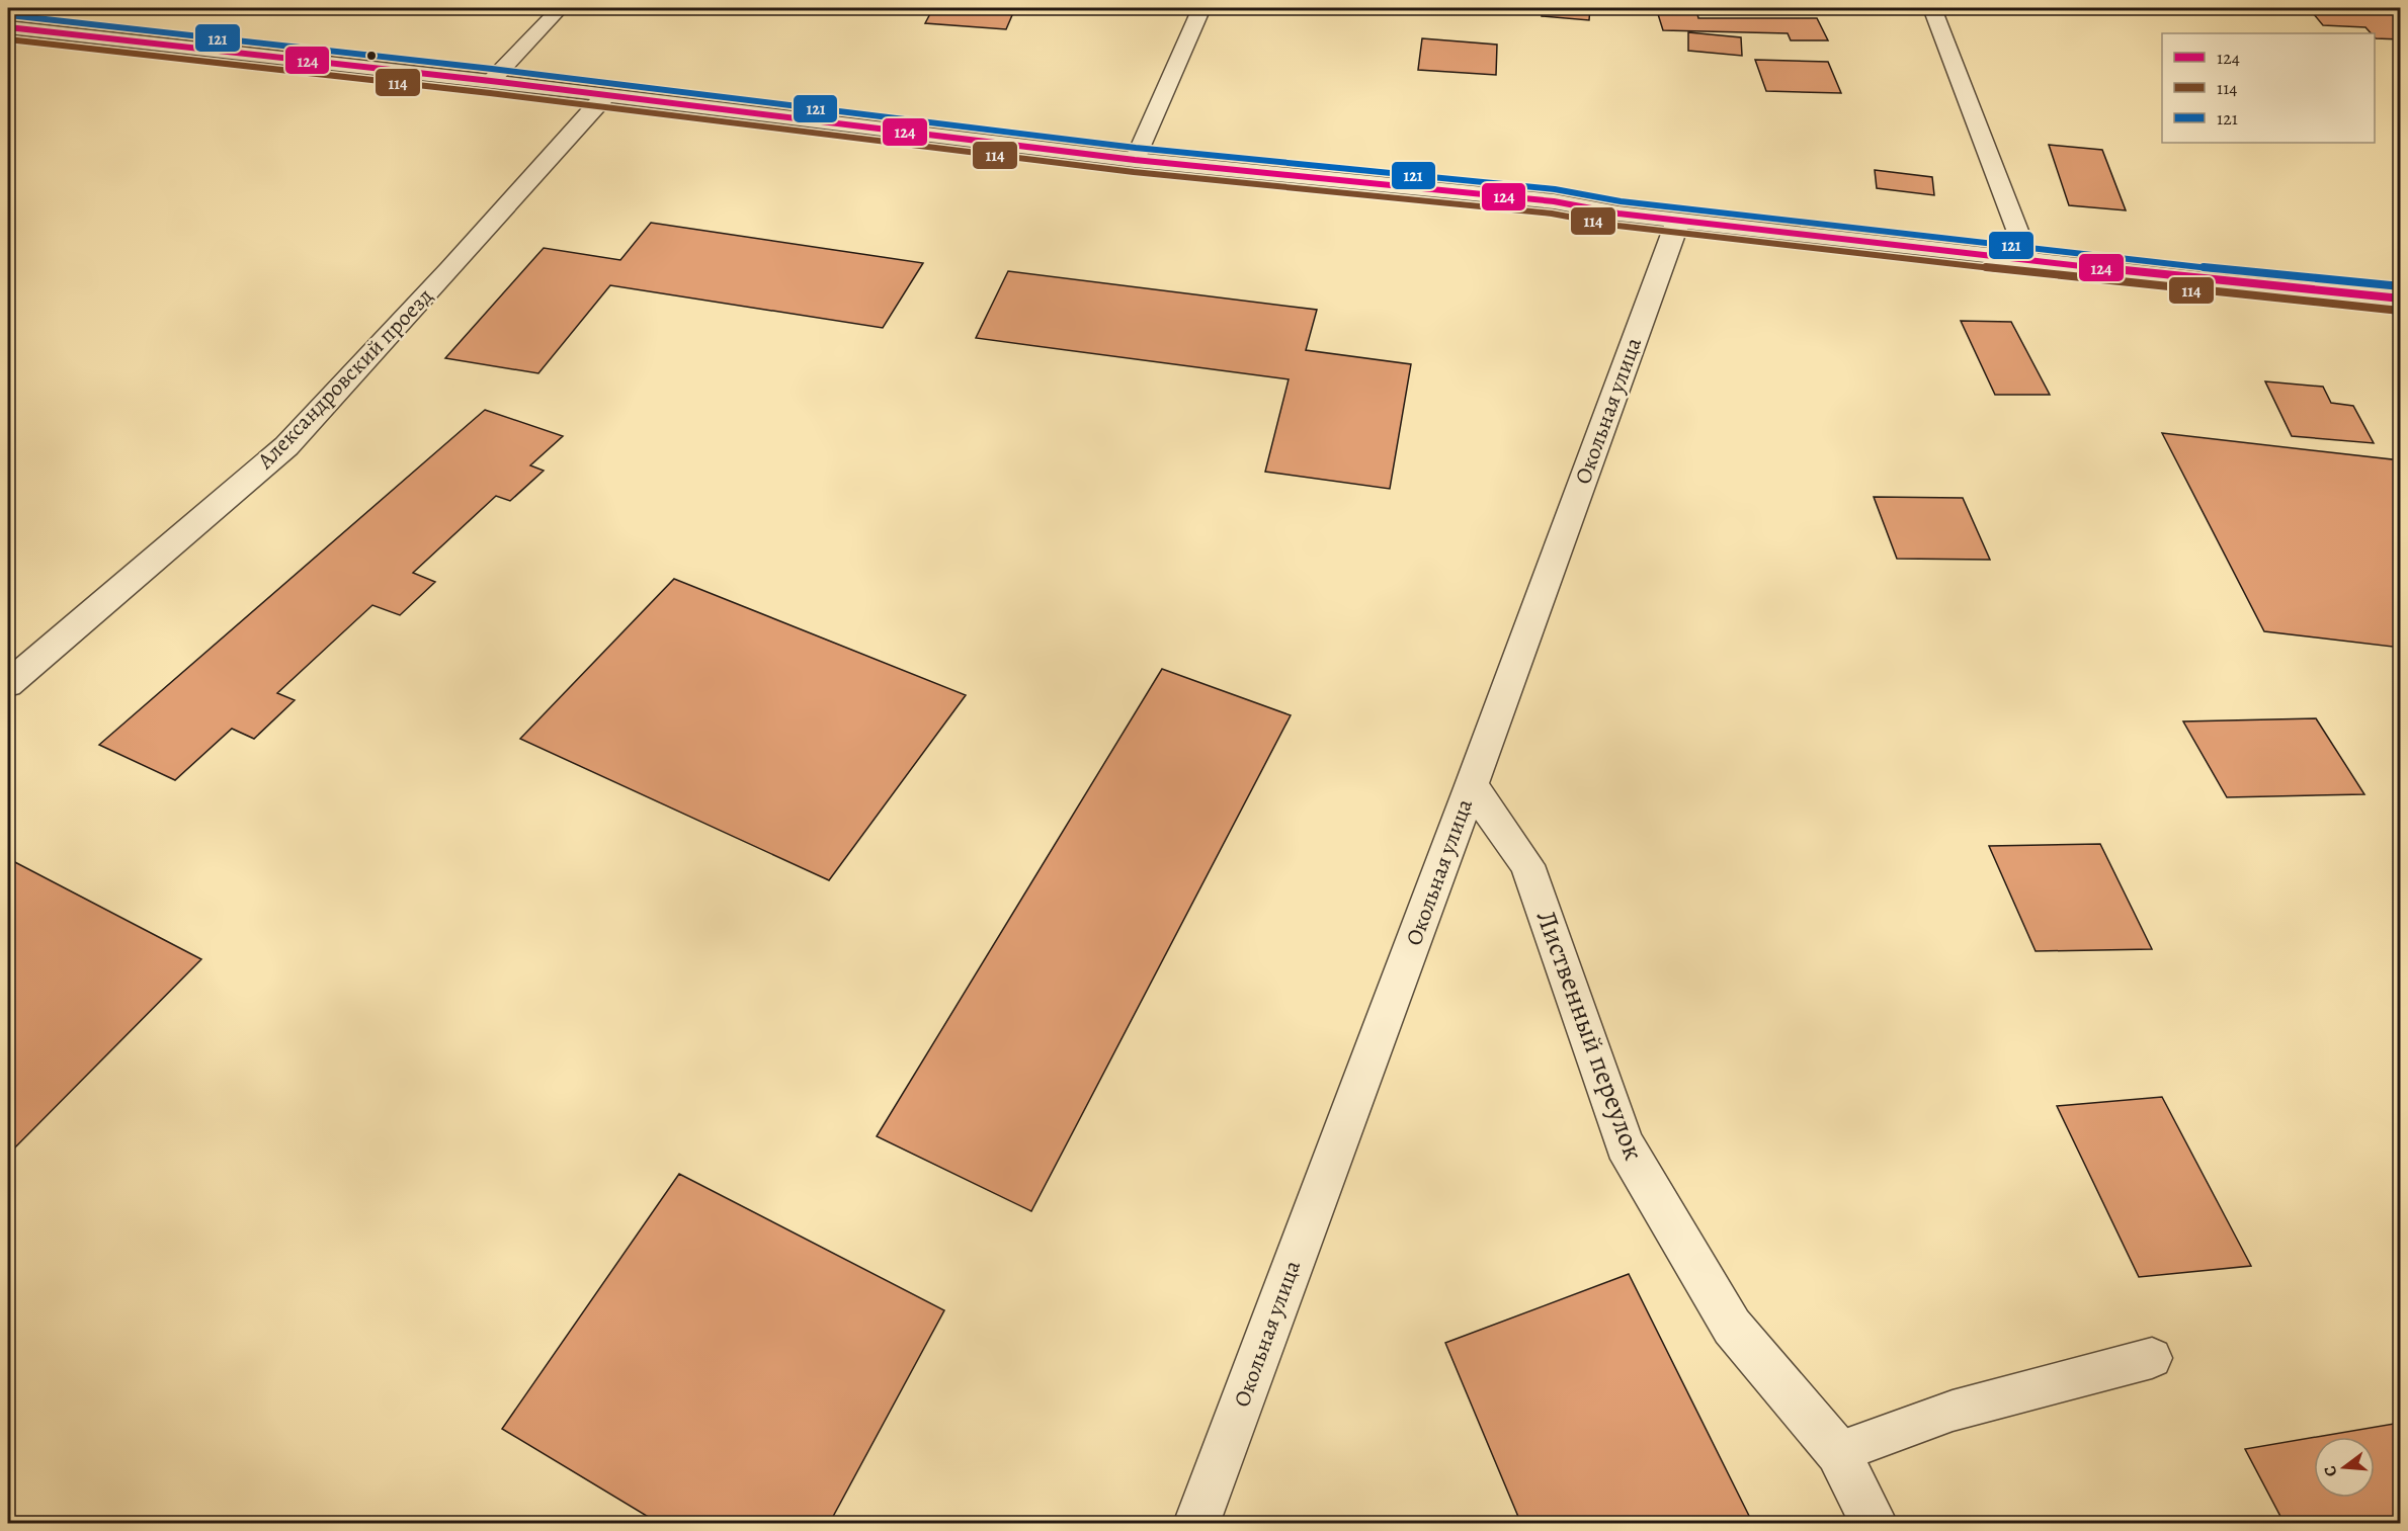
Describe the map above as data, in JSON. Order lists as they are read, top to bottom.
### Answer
{
  "streets": {
    "street": ["Александровский проезд", "Окольная улица", "Лиственный переулок"]
  },
  "crossings": [
    ["Окольная улица", "Лиственный переулок"]
  ],
  "lines": ["transit line 121", "transit line 124", "transit line 114"],
  "legend": ["124", "114", "121"],
  "north": "left"
}
